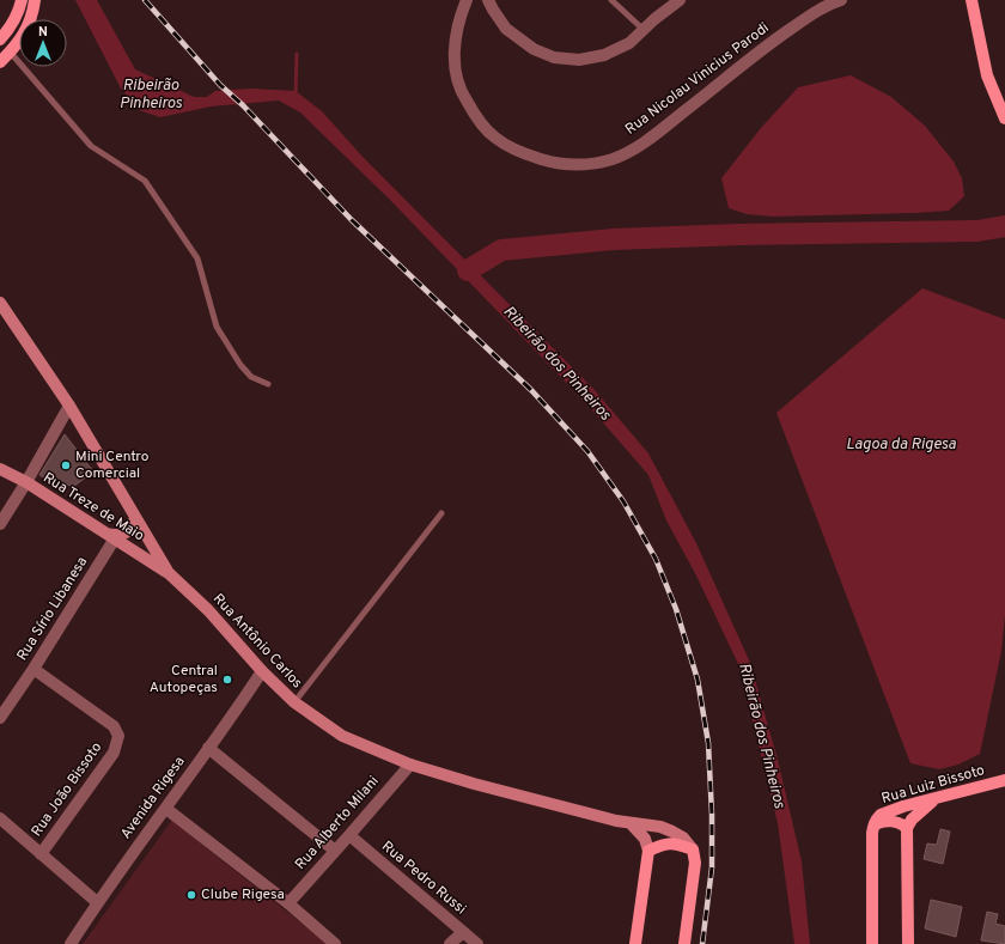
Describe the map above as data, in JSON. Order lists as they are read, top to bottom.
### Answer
{
  "streets": {
    "main road": ["Rua Treze de Maio", "Rua Antônio Carlos", "Rua Luiz Bissoto"],
    "street": [
      "Rua Nicolau Vinicius Parodi",
      "Rua Sírio Libanesa",
      "Rua João Bissoto",
      "Avenida Rigesa",
      "Rua Alberto Milani",
      "Rua Pedro Russi"
    ]
  },
  "crossings": [
    ["Rua Treze de Maio", "Rua Sírio Libanesa"],
    ["Rua Treze de Maio", "Rua Antônio Carlos"],
    ["Rua Sírio Libanesa", "Rua João Bissoto"],
    ["Rua Antônio Carlos", "Avenida Rigesa"],
    ["Rua Antônio Carlos", "Rua Alberto Milani"],
    ["Rua Alberto Milani", "Rua Pedro Russi"]
  ],
  "water": ["Ribeirão Pinheiros", "Ribeirão dos Pinheiros", "Lagoa da Rigesa"],
  "places": ["Mini Centro Comercial", "Central Autopeças", "Clube Rigesa"],
  "north": "top"
}
